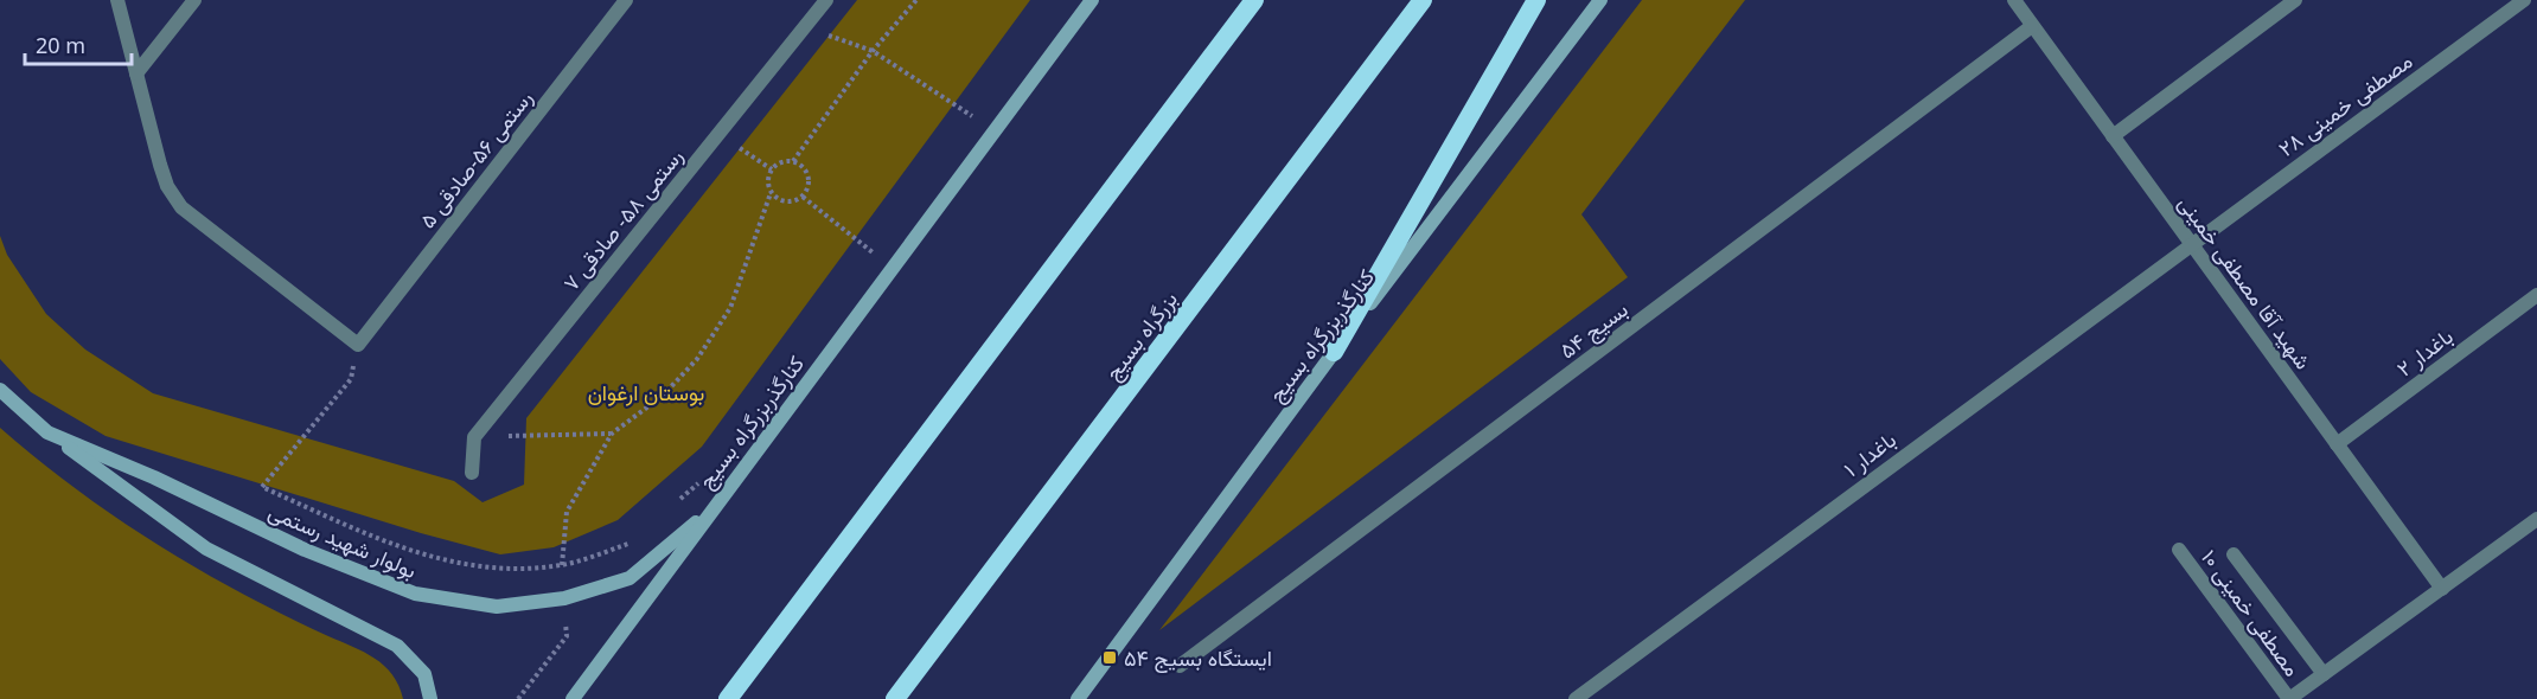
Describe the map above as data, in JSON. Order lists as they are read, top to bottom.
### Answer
{
  "streets": {
    "highway": ["بزرگراه بسیج"],
    "main road": ["کنارگذربزرگراه بسیج", "بولوار شهید رستمی"],
    "street": [
      "مصطفی خمینی ۲۸",
      "رستمی ۵۶-صادقی ۵",
      "رستمی ۵۸- صادقی ۷",
      "شهید آقا مصطفی خمینی",
      "بسیج ۵۴",
      "باغدار ۲",
      "باغدار ۱",
      "مصطفی خمینی ۱۰"
    ]
  },
  "crossings": [
    ["مصطفی خمینی ۲۸", "شهید آقا مصطفی خمینی"],
    ["مصطفی خمینی ۲۸", "باغدار ۱"],
    ["شهید آقا مصطفی خمینی", "بسیج ۵۴"],
    ["شهید آقا مصطفی خمینی", "باغدار ۲"],
    ["شهید آقا مصطفی خمینی", "باغدار ۱"],
    ["کنارگذربزرگراه بسیج", "بولوار شهید رستمی"]
  ],
  "parks": ["بوستان ارغوان"],
  "places": {
    "transit": ["ایستگاه بسیج ۵۴"]
  },
  "scale_bar": "20 m"
}
